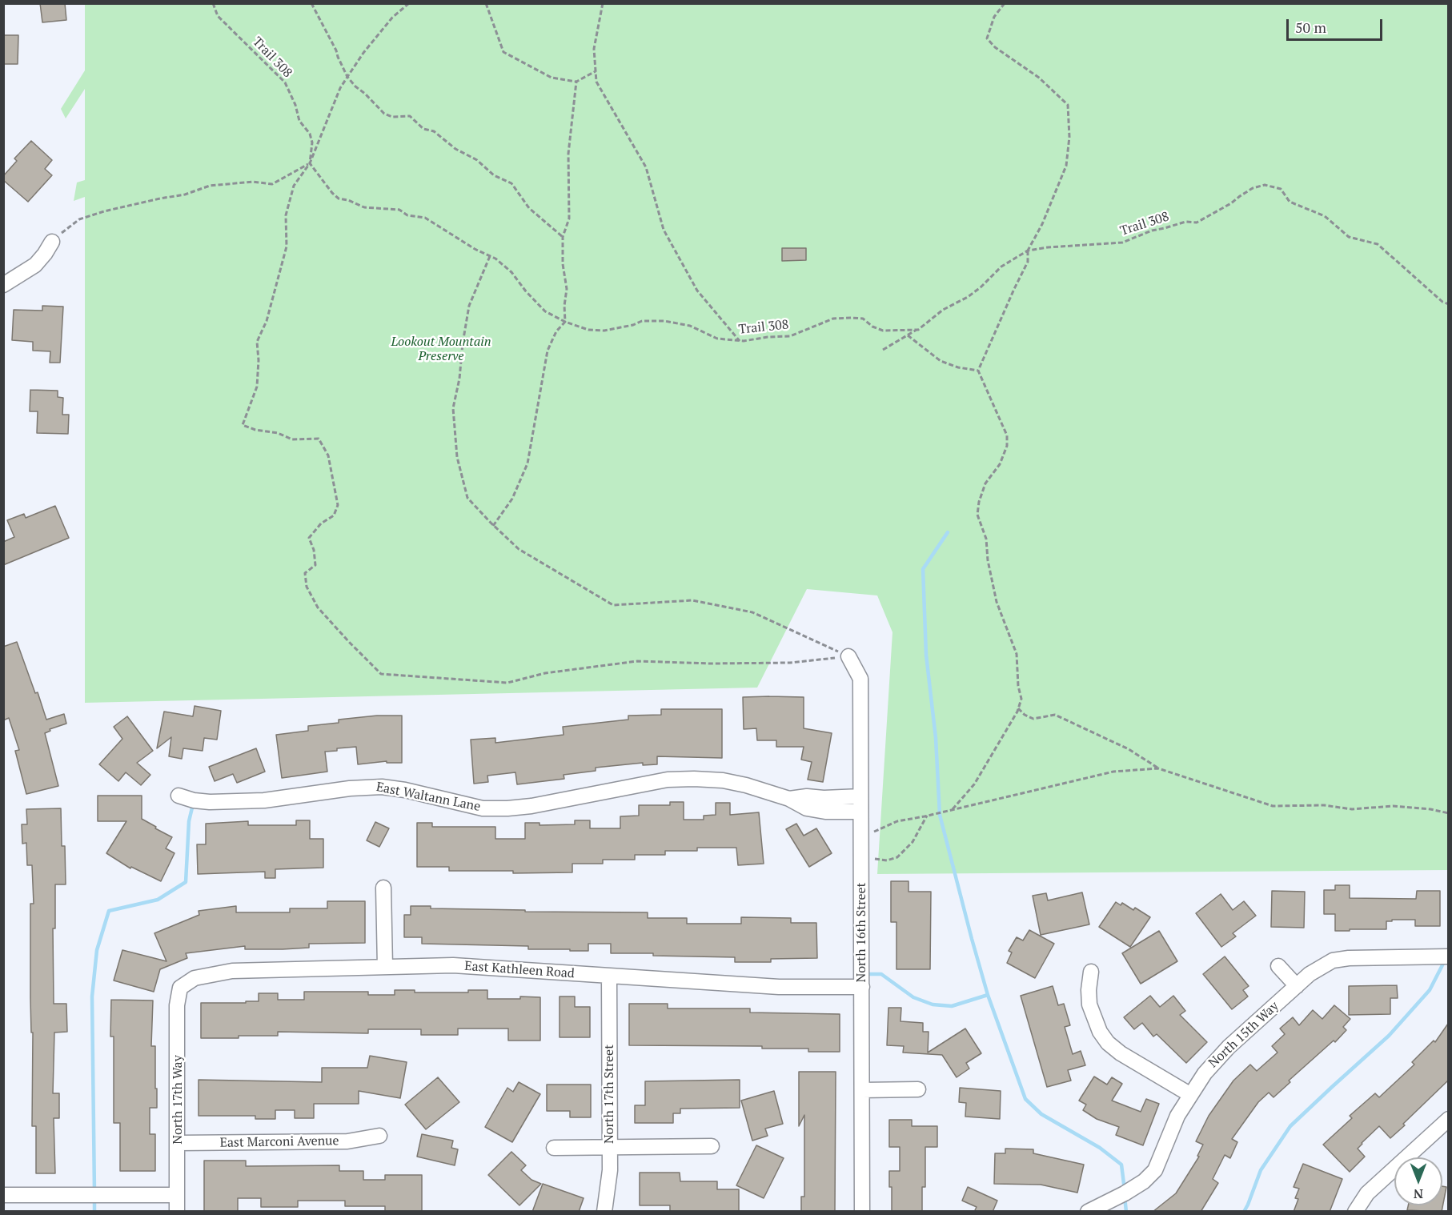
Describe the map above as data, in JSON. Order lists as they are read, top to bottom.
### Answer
{
  "streets": {
    "street": [
      "East Waltann Lane",
      "North 16th Street",
      "East Kathleen Road",
      "North 15th Way",
      "North 17th Street",
      "North 17th Way",
      "East Marconi Avenue"
    ],
    "path": ["Trail 308"]
  },
  "crossings": [
    ["East Waltann Lane", "North 16th Street"],
    ["North 16th Street", "East Kathleen Road"],
    ["East Kathleen Road", "North 17th Street"],
    ["East Kathleen Road", "North 17th Way"],
    ["North 17th Way", "East Marconi Avenue"]
  ],
  "parks": ["Lookout Mountain Preserve"],
  "scale_bar": "50 m",
  "north": "bottom"
}
